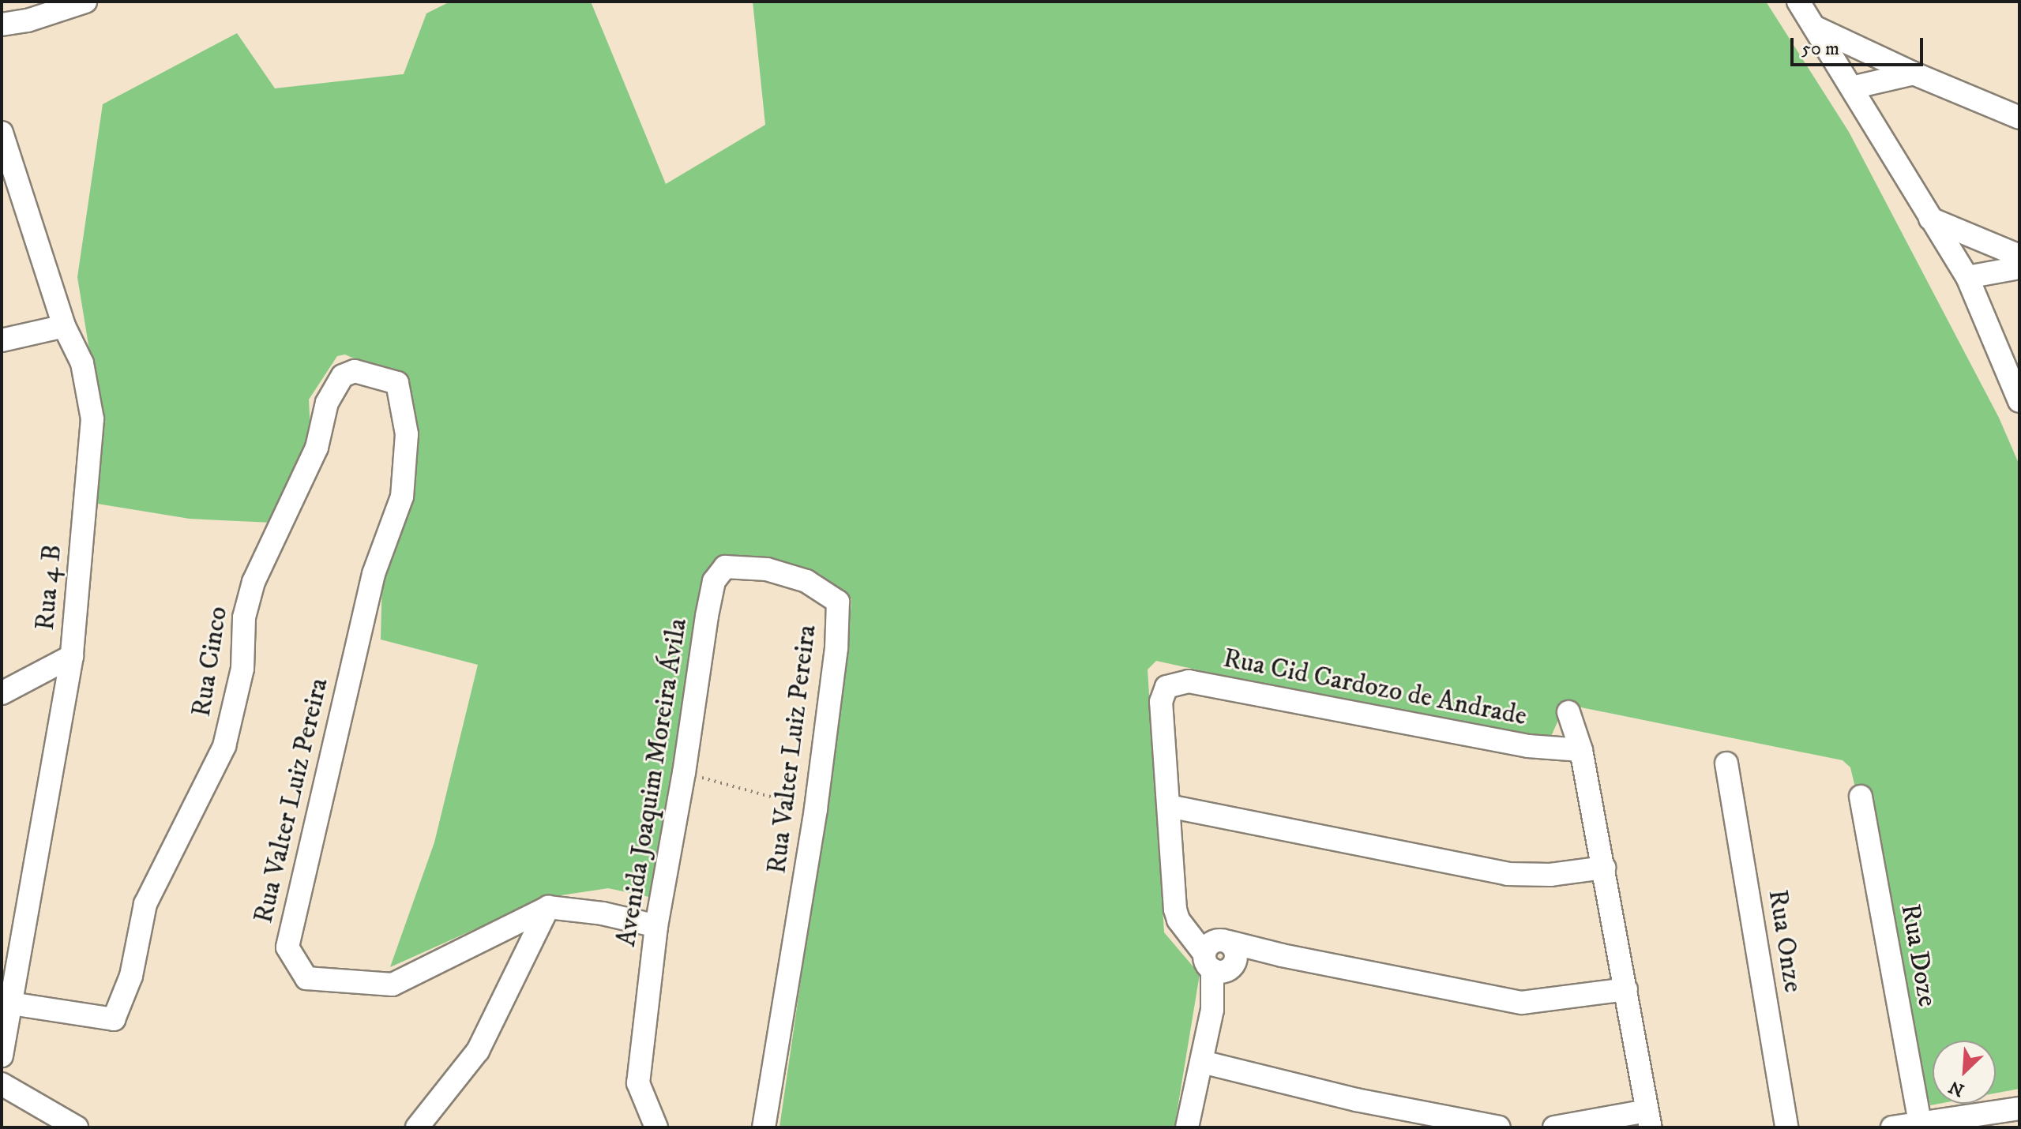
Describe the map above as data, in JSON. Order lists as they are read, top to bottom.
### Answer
{
  "streets": {
    "street": [
      "Rua 4 B",
      "Rua Cinco",
      "Rua Cid Cardozo de Andrade",
      "Rua Valter Luiz Pereira",
      "Avenida Joaquim Moreira Ávila",
      "Rua Onze",
      "Rua Doze"
    ]
  },
  "crossings": [
    ["Rua 4 B", "Rua Cinco"],
    ["Rua Cinco", "Rua Valter Luiz Pereira"],
    ["Rua Valter Luiz Pereira", "Avenida Joaquim Moreira Ávila"]
  ],
  "scale_bar": "50 m",
  "north": "bottom left"
}
